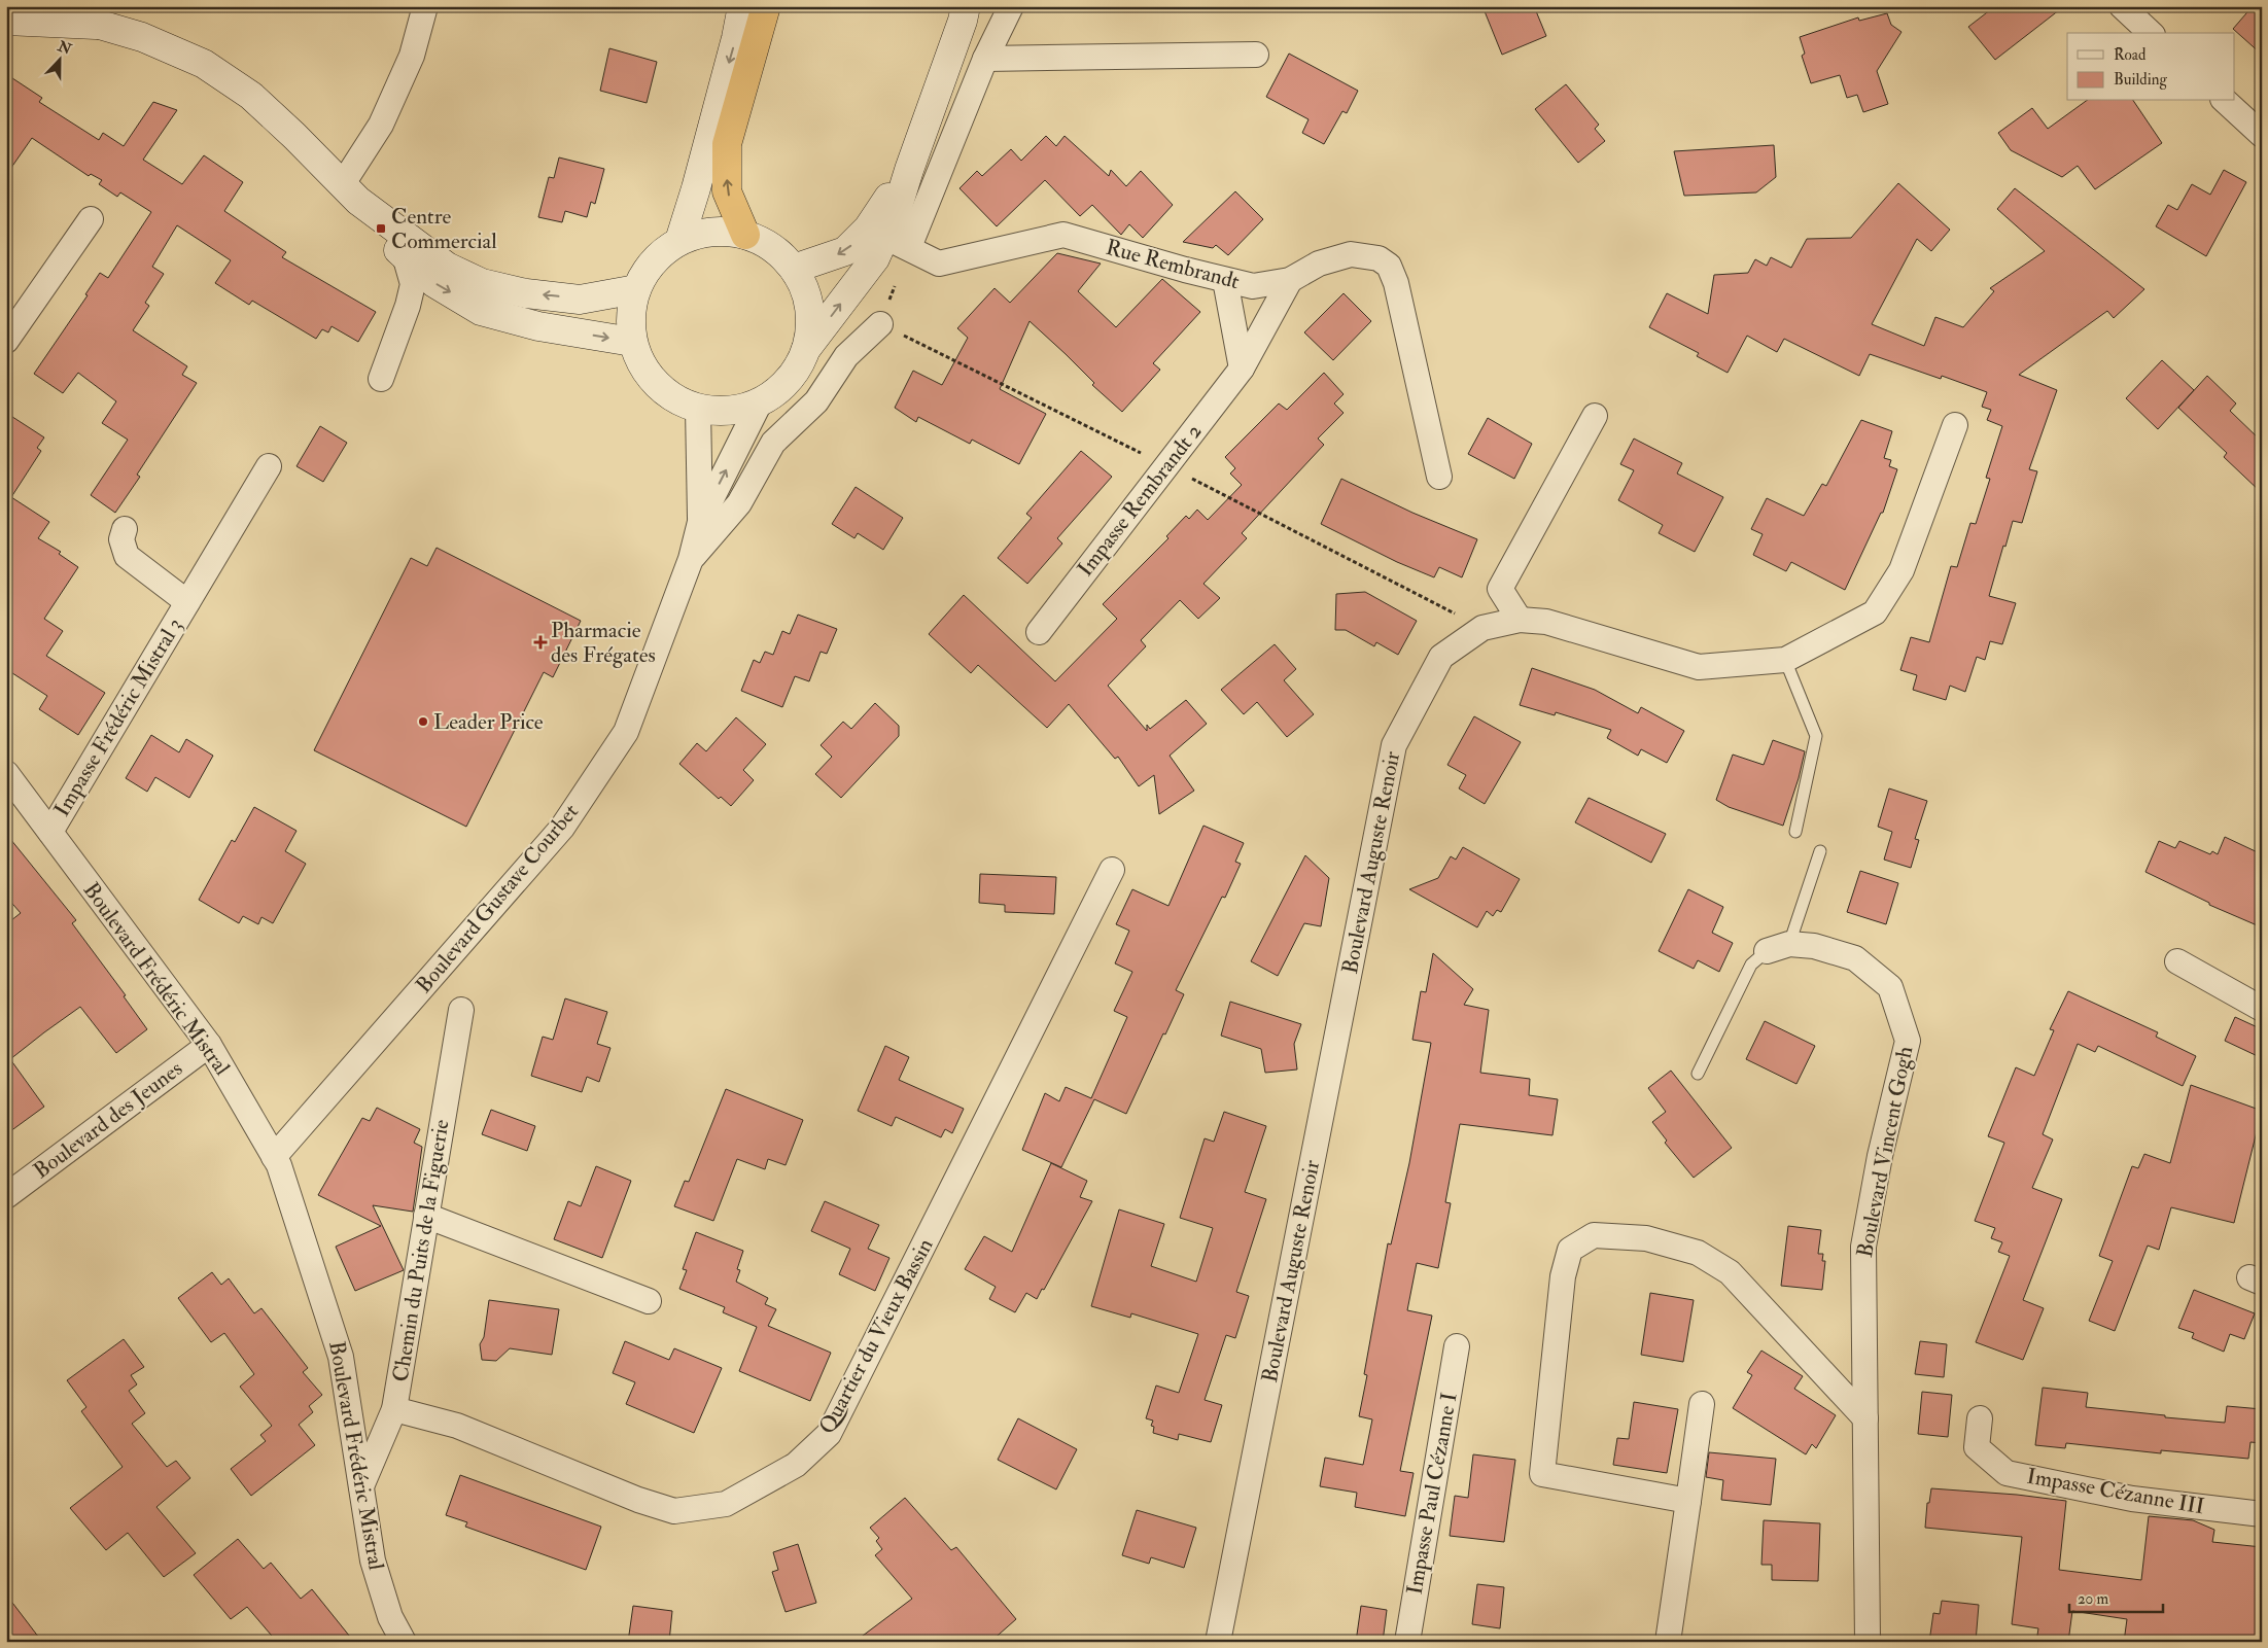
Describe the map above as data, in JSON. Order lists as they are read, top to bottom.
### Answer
{
  "streets": {
    "street": [
      "Rue Rembrandt",
      "Impasse Rembrandt 2",
      "Impasse Frédéric Mistral 3",
      "Boulevard Auguste Renoir",
      "Boulevard Gustave Courbet",
      "Boulevard Frédéric Mistral",
      "Boulevard des Jeunes",
      "Boulevard Vincent Gogh",
      "Chemin du Puits de la Figuerie",
      "Quartier du Vieux Bassin",
      "Impasse Cézanne III",
      "Impasse Paul Cézanne I"
    ]
  },
  "crossings": [
    ["Rue Rembrandt", "Impasse Rembrandt 2"],
    ["Impasse Frédéric Mistral 3", "Boulevard Frédéric Mistral"],
    ["Boulevard Gustave Courbet", "Boulevard Frédéric Mistral"],
    ["Boulevard Frédéric Mistral", "Boulevard des Jeunes"],
    ["Boulevard Frédéric Mistral", "Chemin du Puits de la Figuerie"],
    ["Chemin du Puits de la Figuerie", "Quartier du Vieux Bassin"]
  ],
  "places": {
    "transit": ["Centre Commercial"],
    "health": ["Pharmacie des Frégates"],
    "other": ["Leader Price"]
  },
  "legend": ["Road", "Building"],
  "scale_bar": "20 m",
  "north": "top"
}
